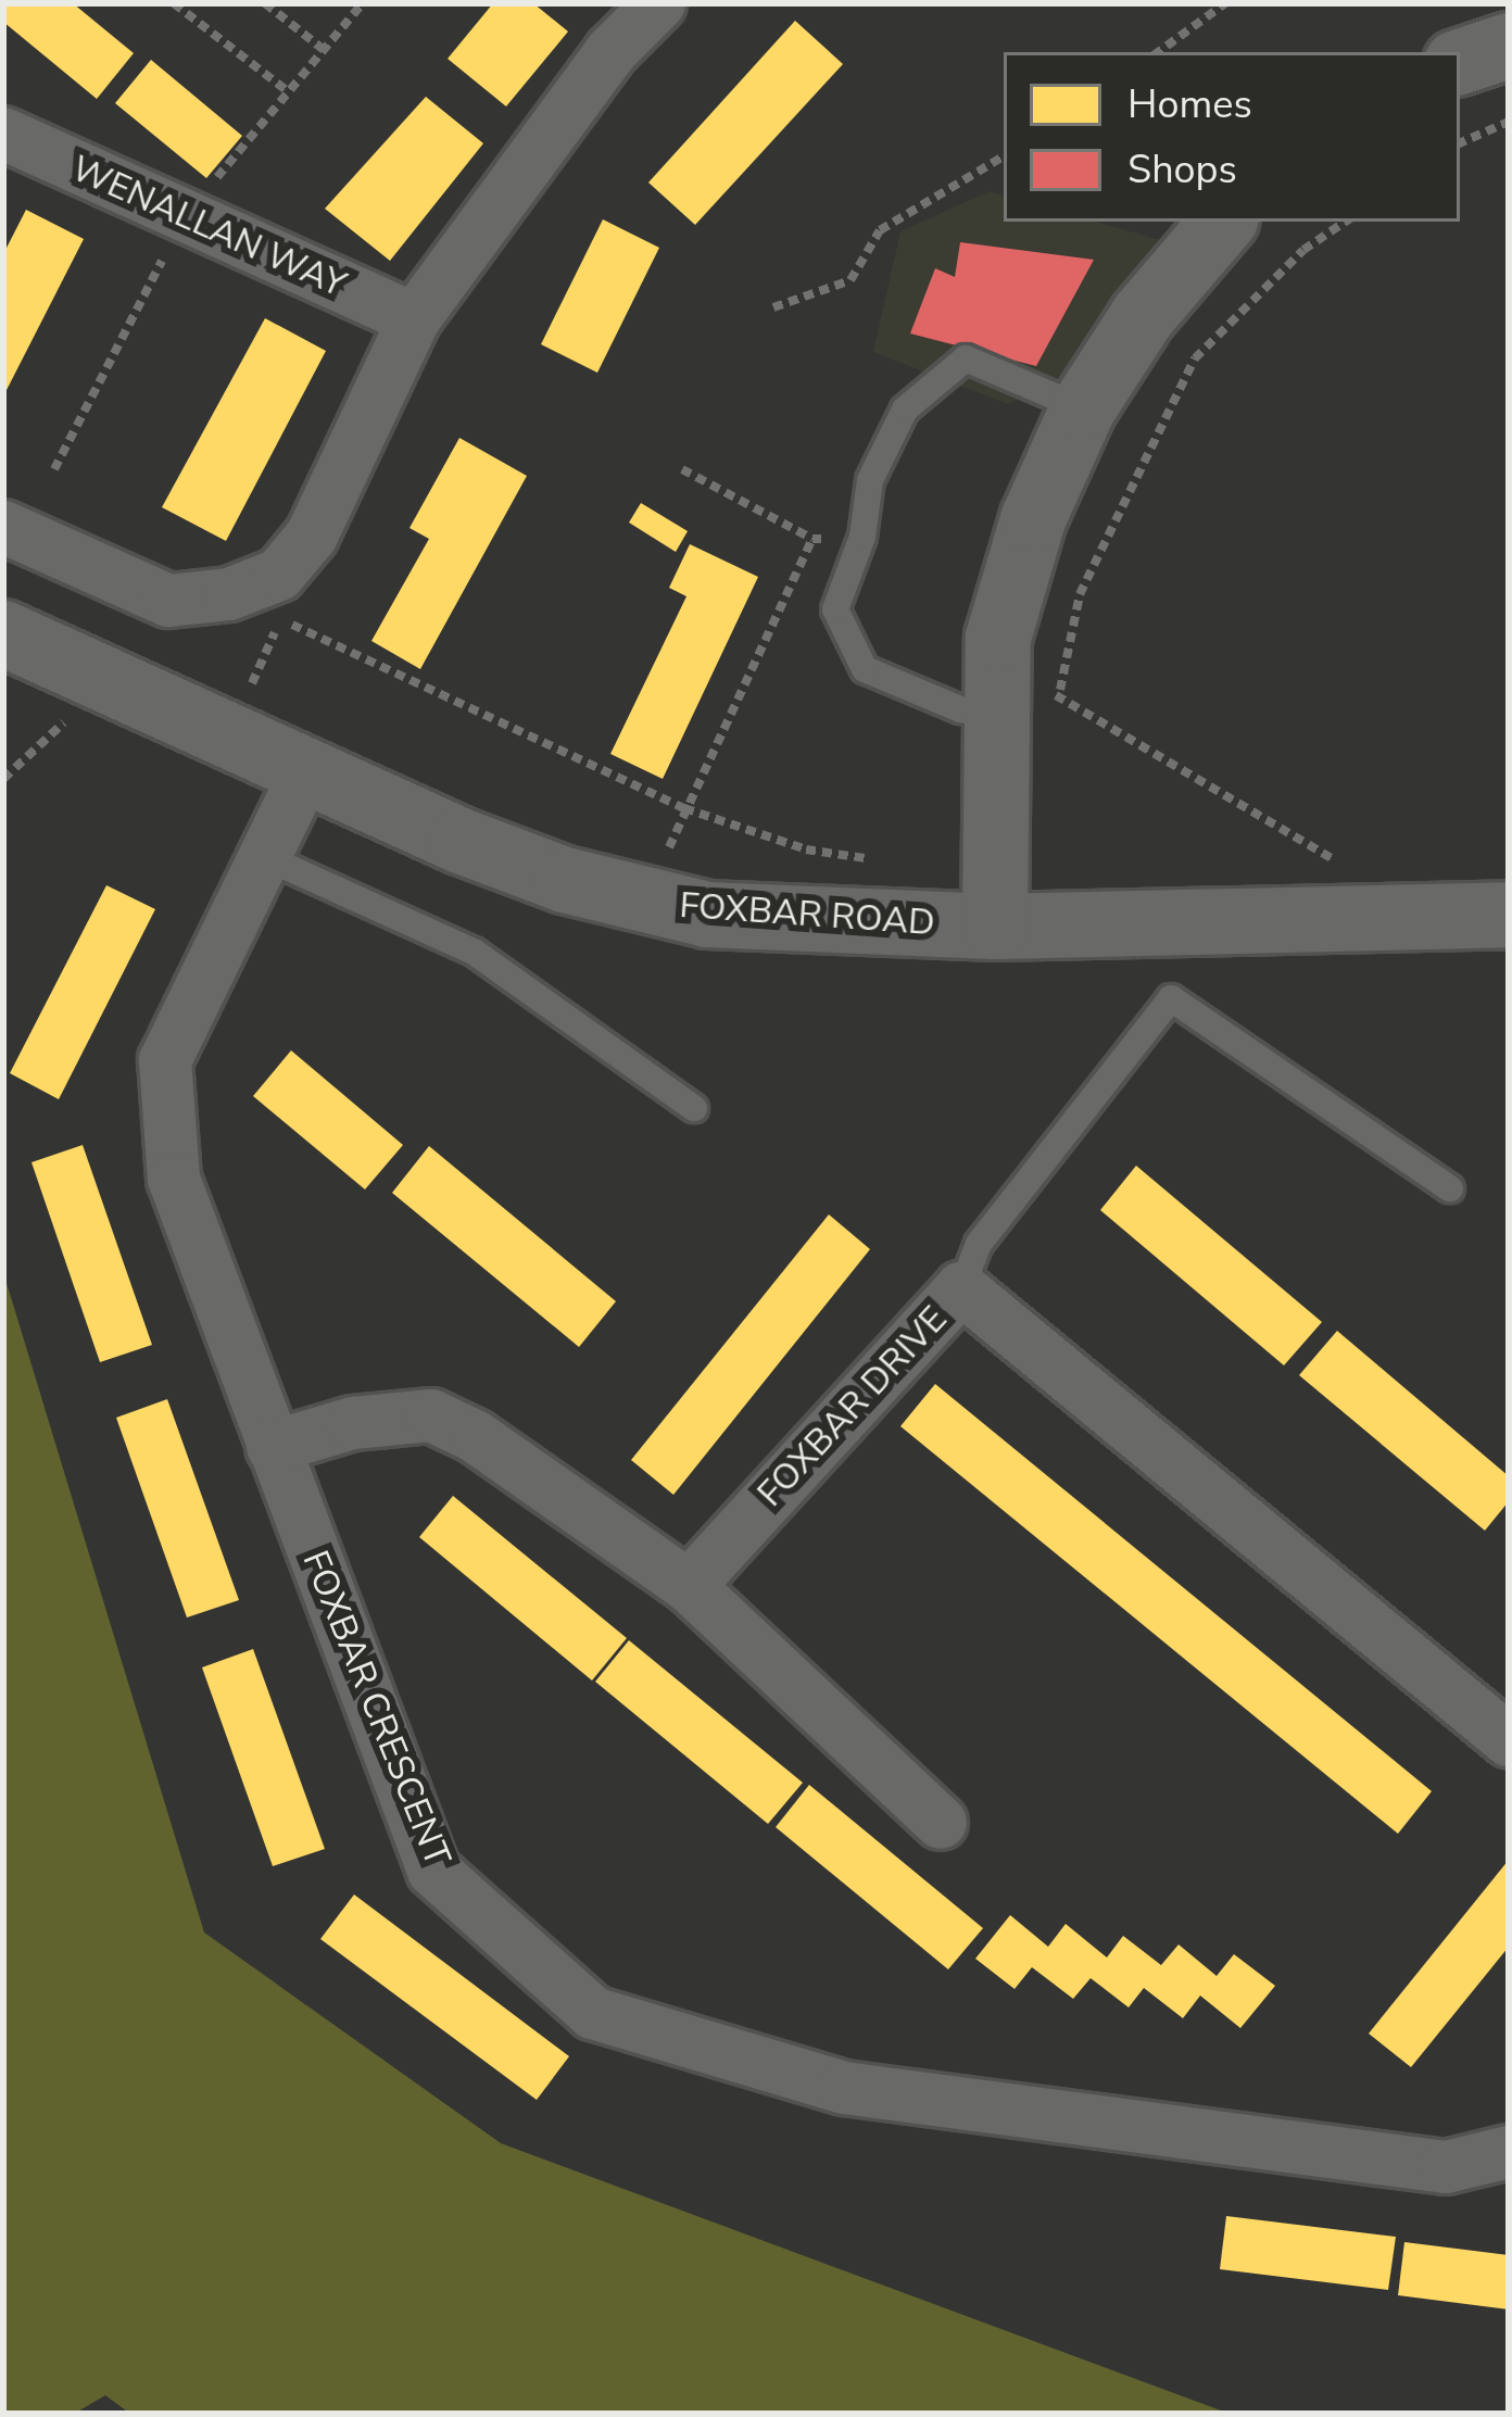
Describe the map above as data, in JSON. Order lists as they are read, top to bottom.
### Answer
{
  "streets": {
    "street": [
      "WENALLAN WAY",
      "FOXBAR ROAD",
      "FOXBAR DRIVE",
      "FOXBAR CRESCENT"
    ]
  },
  "crossings": [
    ["FOXBAR ROAD", "FOXBAR CRESCENT"]
  ],
  "legend": ["Homes", "Shops"]
}
